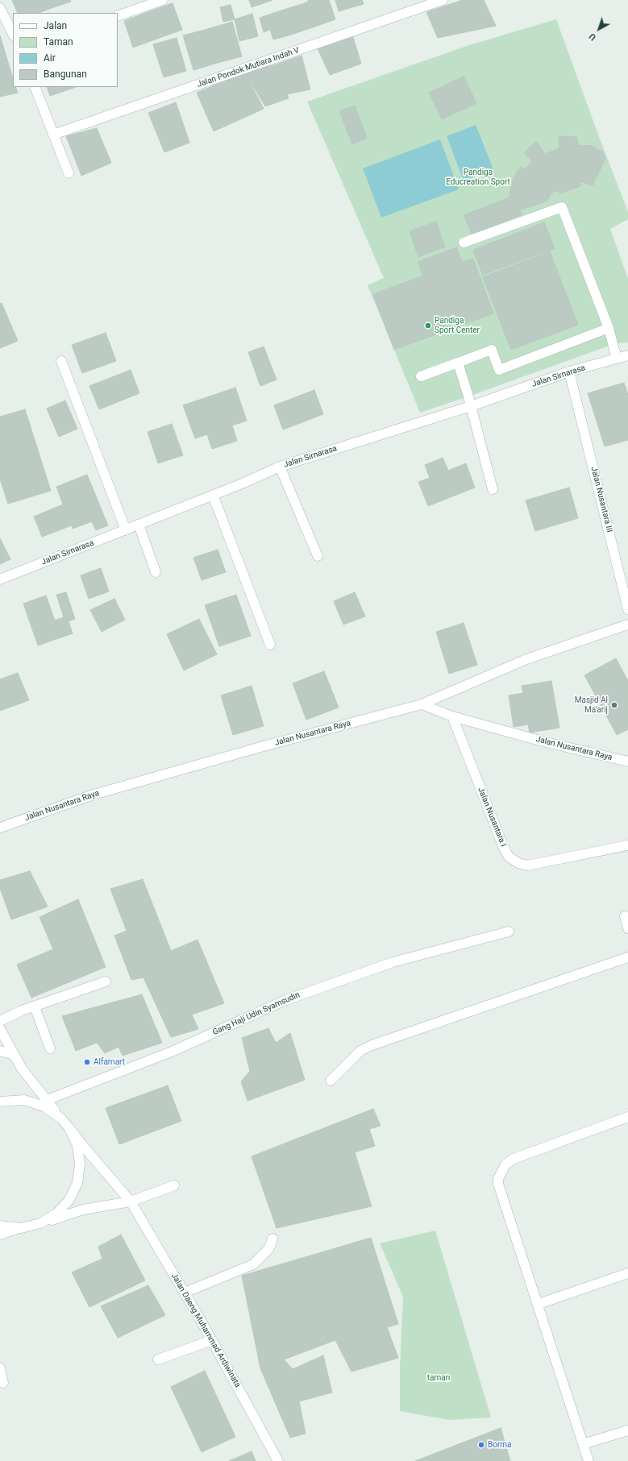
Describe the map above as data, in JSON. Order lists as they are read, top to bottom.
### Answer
{
  "streets": {
    "street": [
      "Jalan Pondok Mutiara Indah V",
      "Jalan Sirnarasa",
      "Jalan Nusantara III",
      "Jalan Nusantara Raya",
      "Jalan Nusantara I",
      "Gang Haji Udin Syamsudin",
      "Jalan Daeng Muhammad Ardiwinata"
    ]
  },
  "crossings": [
    ["Jalan Sirnarasa", "Jalan Nusantara III"],
    ["Jalan Nusantara Raya", "Jalan Nusantara I"]
  ],
  "parks": ["Pandiga Educreation Sport", "taman"],
  "places": [
    "Pandiga Sport Center",
    "Masjid Al Ma'arij",
    "Alfamart",
    "Borma"
  ],
  "legend": [
    "Jalan",
    "Taman",
    "Air",
    "Bangunan"
  ],
  "north": "bottom left"
}
